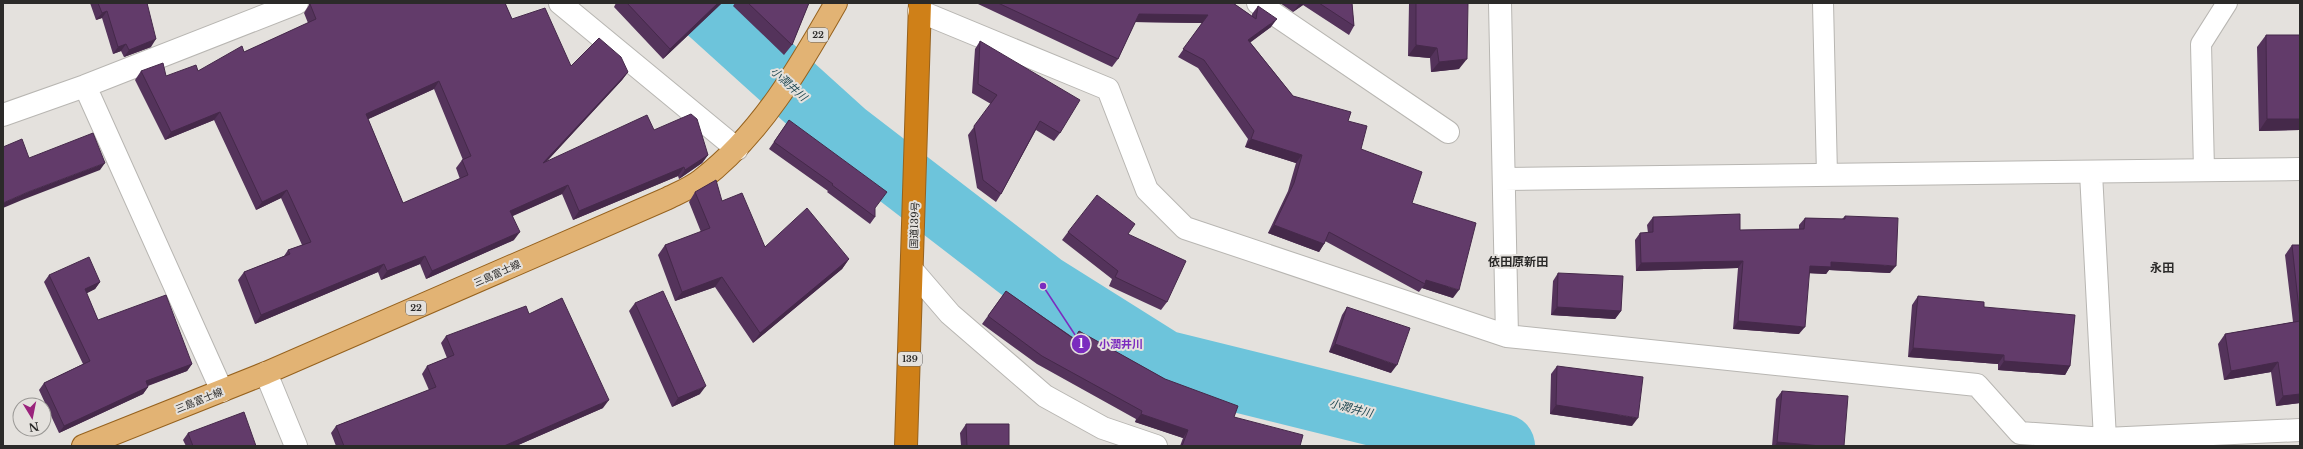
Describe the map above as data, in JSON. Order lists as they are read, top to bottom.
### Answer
{
  "streets": {
    "highway": ["国道139号", "139"],
    "main road": ["22", "三島富士線"]
  },
  "districts": ["依田原新田", "永田"],
  "water": ["小潤井川"],
  "places": ["小潤井川"],
  "north": "bottom"
}
